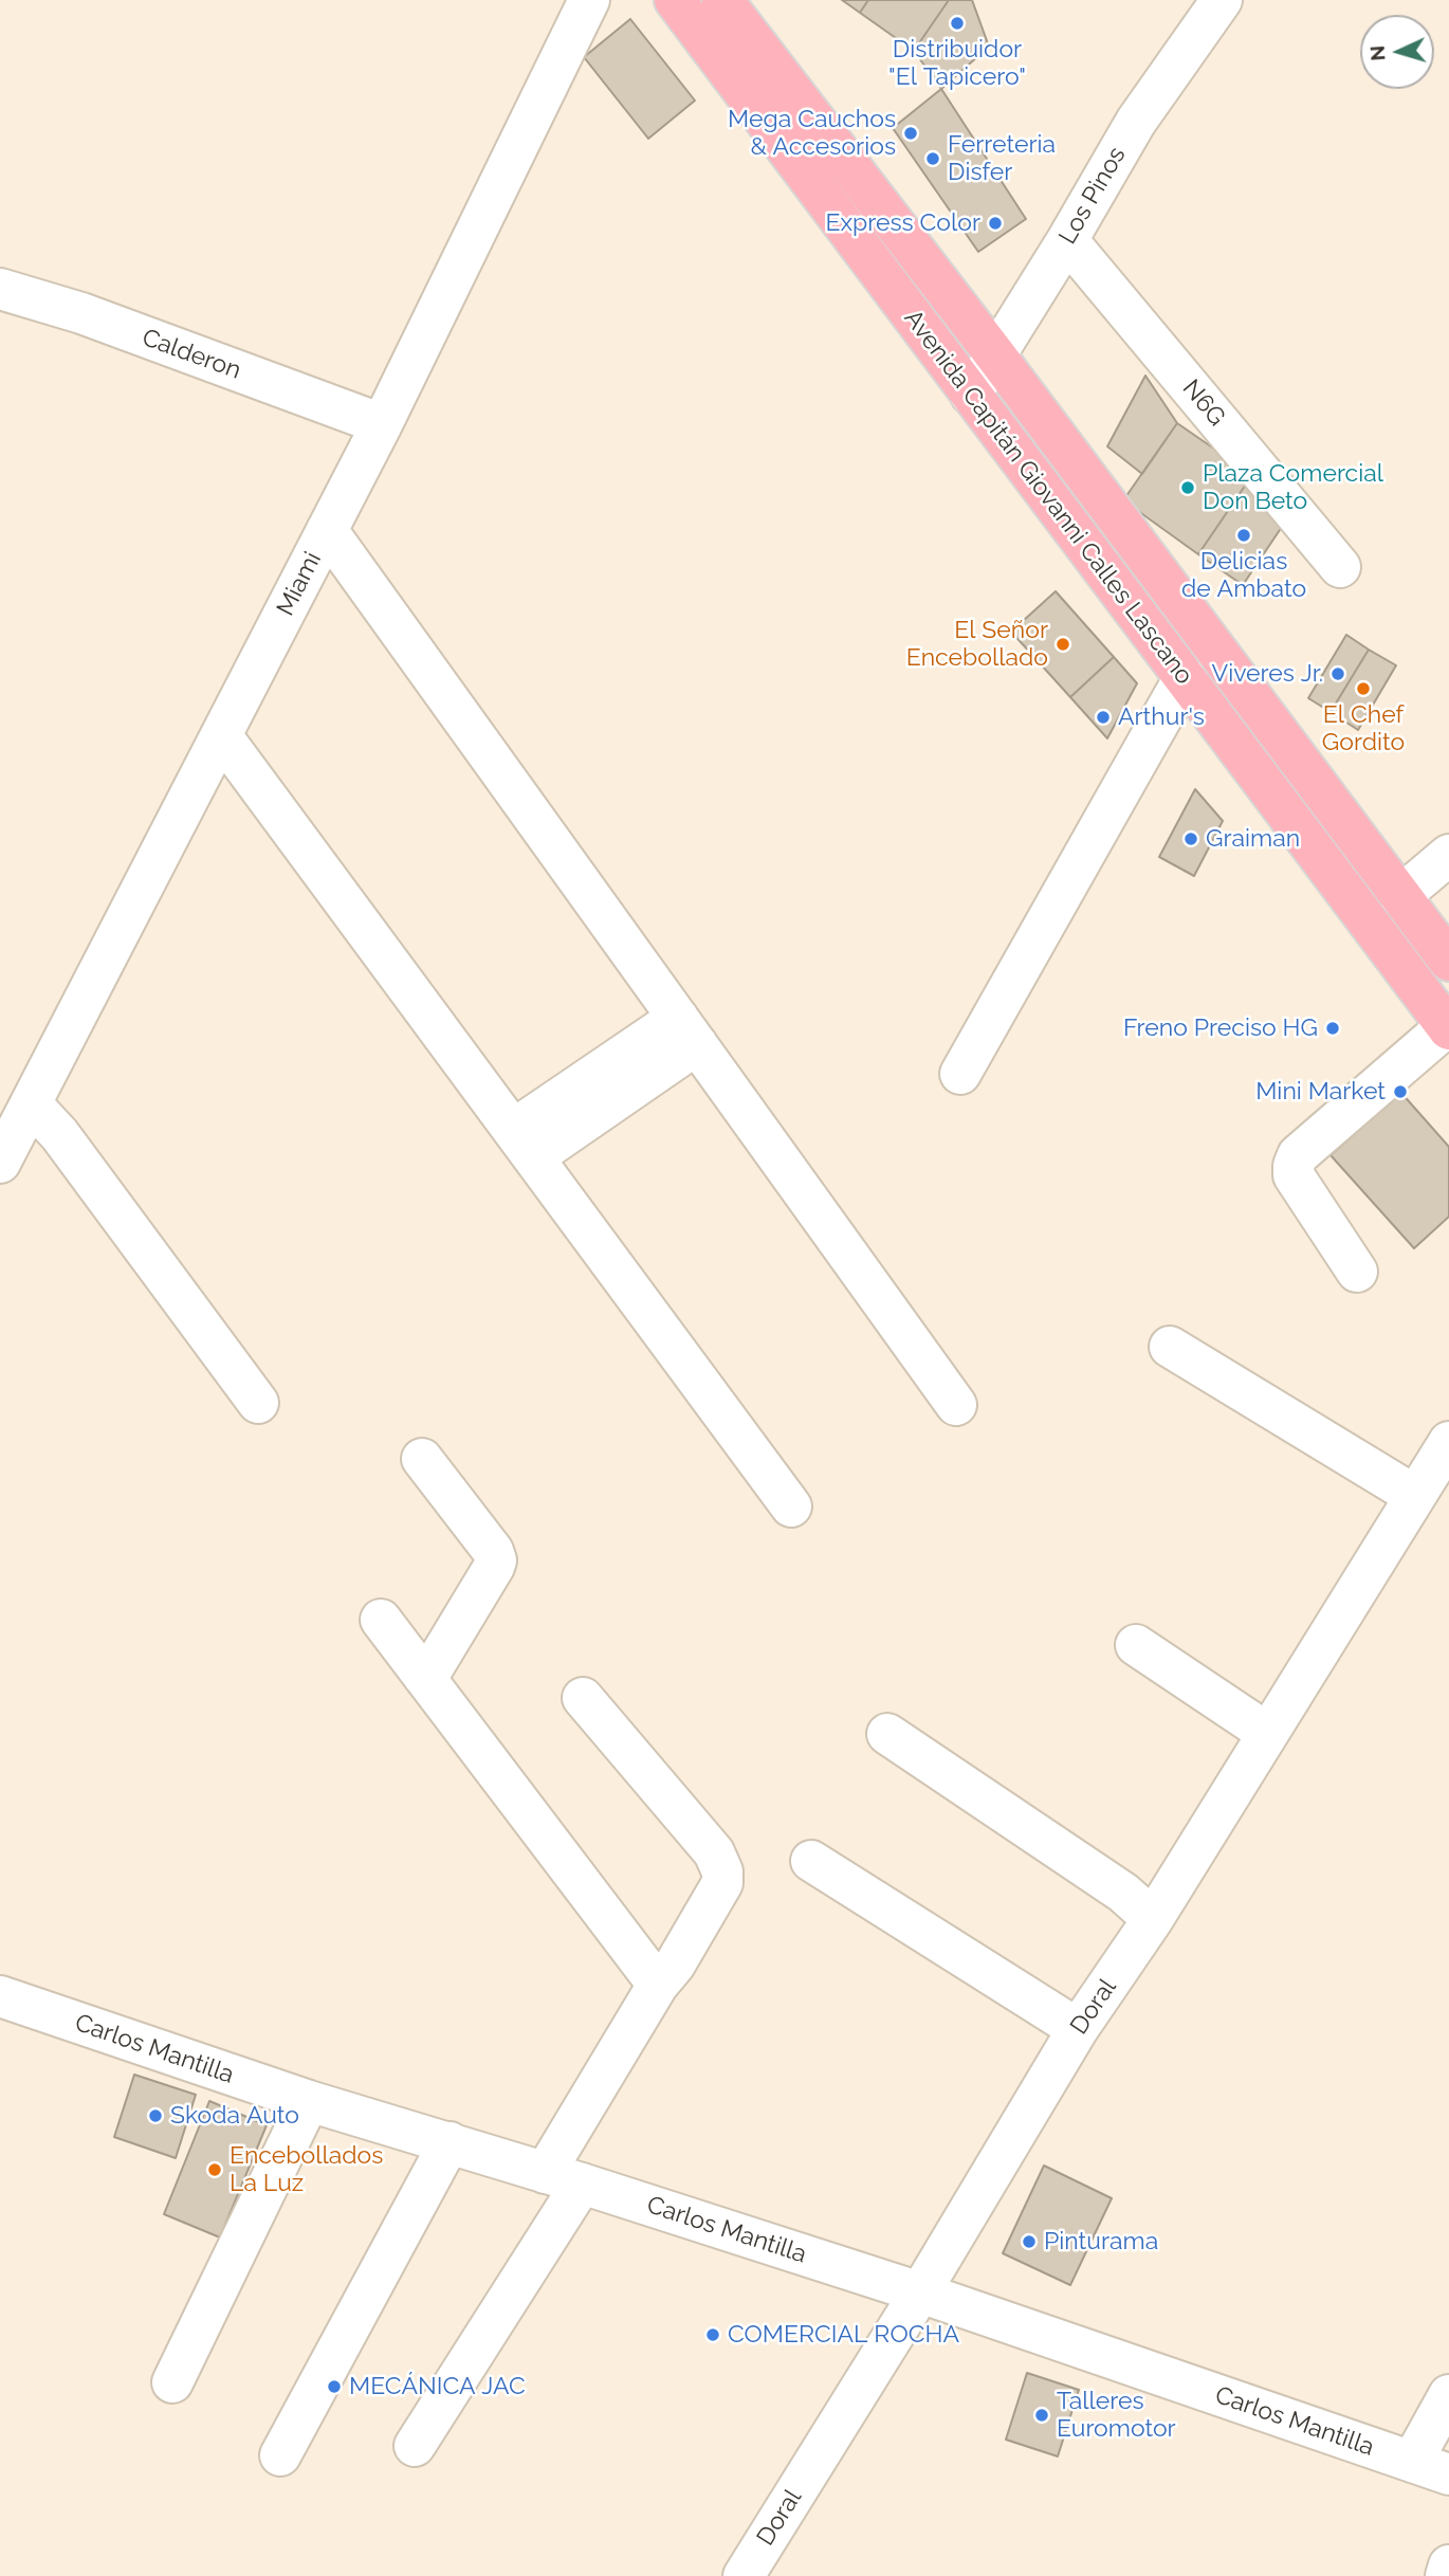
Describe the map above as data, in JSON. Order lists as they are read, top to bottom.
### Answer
{
  "streets": {
    "main road": ["Avenida Capitán Giovanni Calles Lascano"],
    "street": [
      "Los Pinos",
      "Calderon",
      "N6G",
      "Miami",
      "Doral",
      "Carlos Mantilla"
    ]
  },
  "crossings": [
    ["Los Pinos", "N6G"],
    ["Los Pinos", "Avenida Capitán Giovanni Calles Lascano"],
    ["Calderon", "Miami"],
    ["Doral", "Carlos Mantilla"]
  ],
  "places": [
    "Distribuidor \"El Tapicero\"",
    "Mega Cauchos & Accesorios",
    "Ferreteria Disfer",
    "Express Color",
    "Plaza Comercial Don Beto",
    "Delicias de Ambato",
    "El Señor Encebollado",
    "Viveres Jr.",
    "El Chef Gordito",
    "Arthur's",
    "Graiman",
    "Freno Preciso HG",
    "Mini Market",
    "Skoda Auto",
    "Encebollados La Luz",
    "Pinturama",
    "COMERCIAL ROCHA",
    "MECÁNICA JAC",
    "Talleres Euromotor"
  ],
  "north": "left"
}
